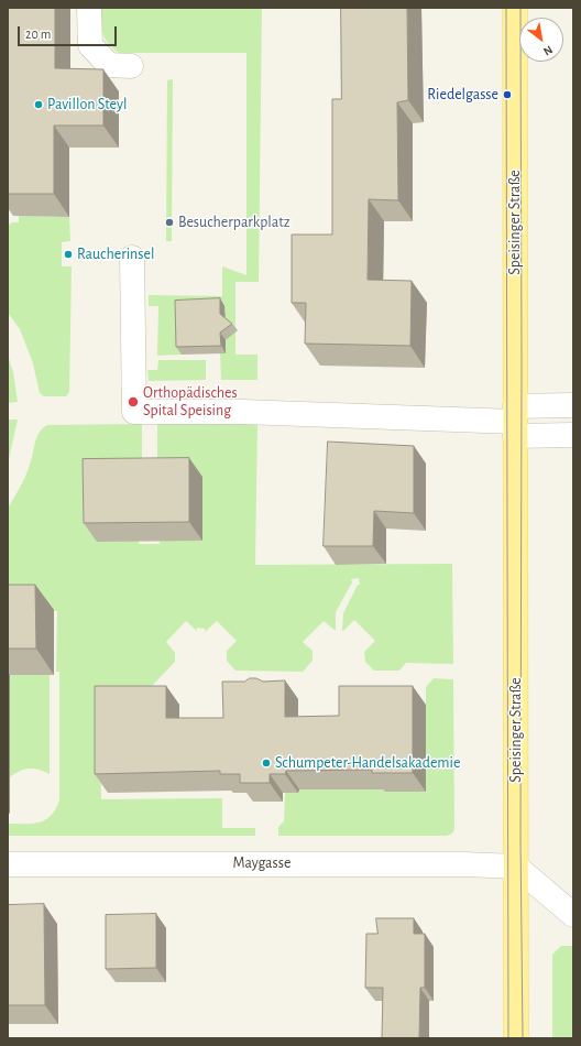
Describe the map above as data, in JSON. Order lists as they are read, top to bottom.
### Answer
{
  "streets": {
    "main road": ["Speisinger Straße"],
    "street": ["Maygasse"]
  },
  "crossings": [
    ["Speisinger Straße", "Maygasse"]
  ],
  "places": [
    "Riedelgasse",
    "Pavillon Steyl",
    "Besucherparkplatz",
    "Raucherinsel",
    "Orthopädisches Spital Speising",
    "Schumpeter-Handelsakademie"
  ],
  "scale_bar": "20 m",
  "north": "bottom right"
}
